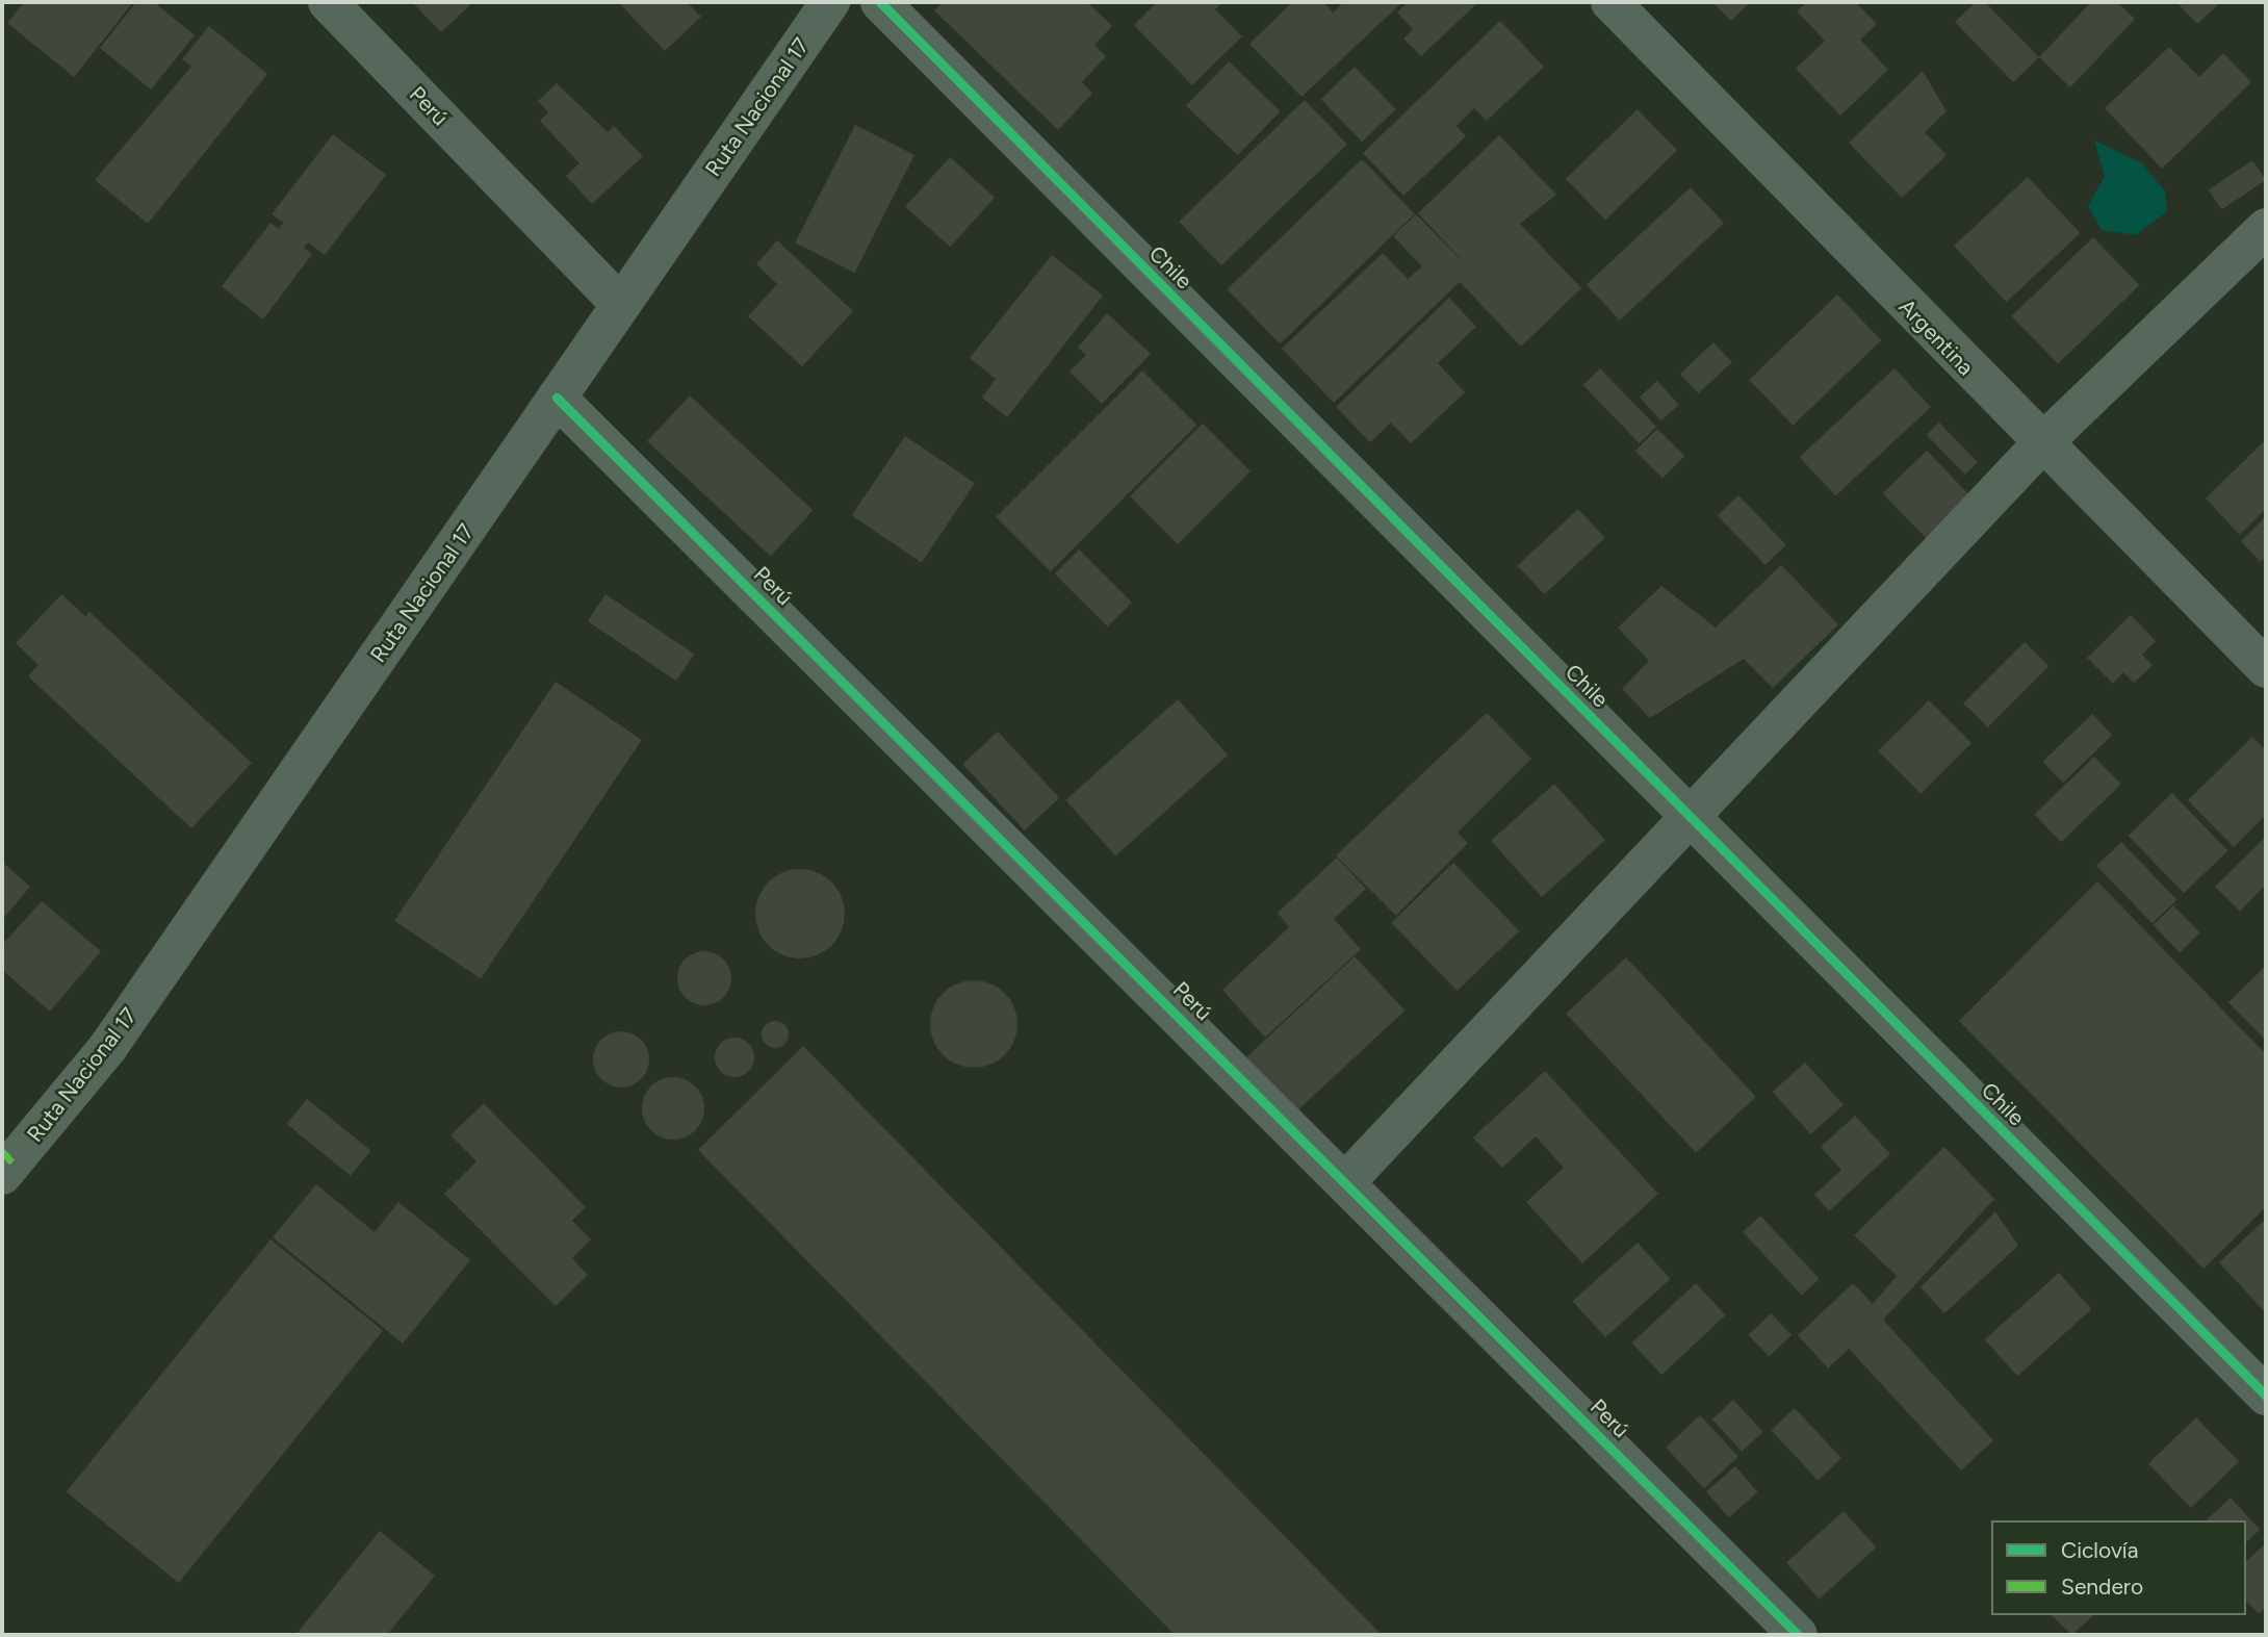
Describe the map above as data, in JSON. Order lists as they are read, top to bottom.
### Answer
{
  "streets": {
    "street": [
      "Perú",
      "Ruta Nacional 17",
      "Chile",
      "Argentina"
    ]
  },
  "crossings": [
    ["Perú", "Ruta Nacional 17"]
  ],
  "legend": ["Ciclovía", "Sendero"]
}
